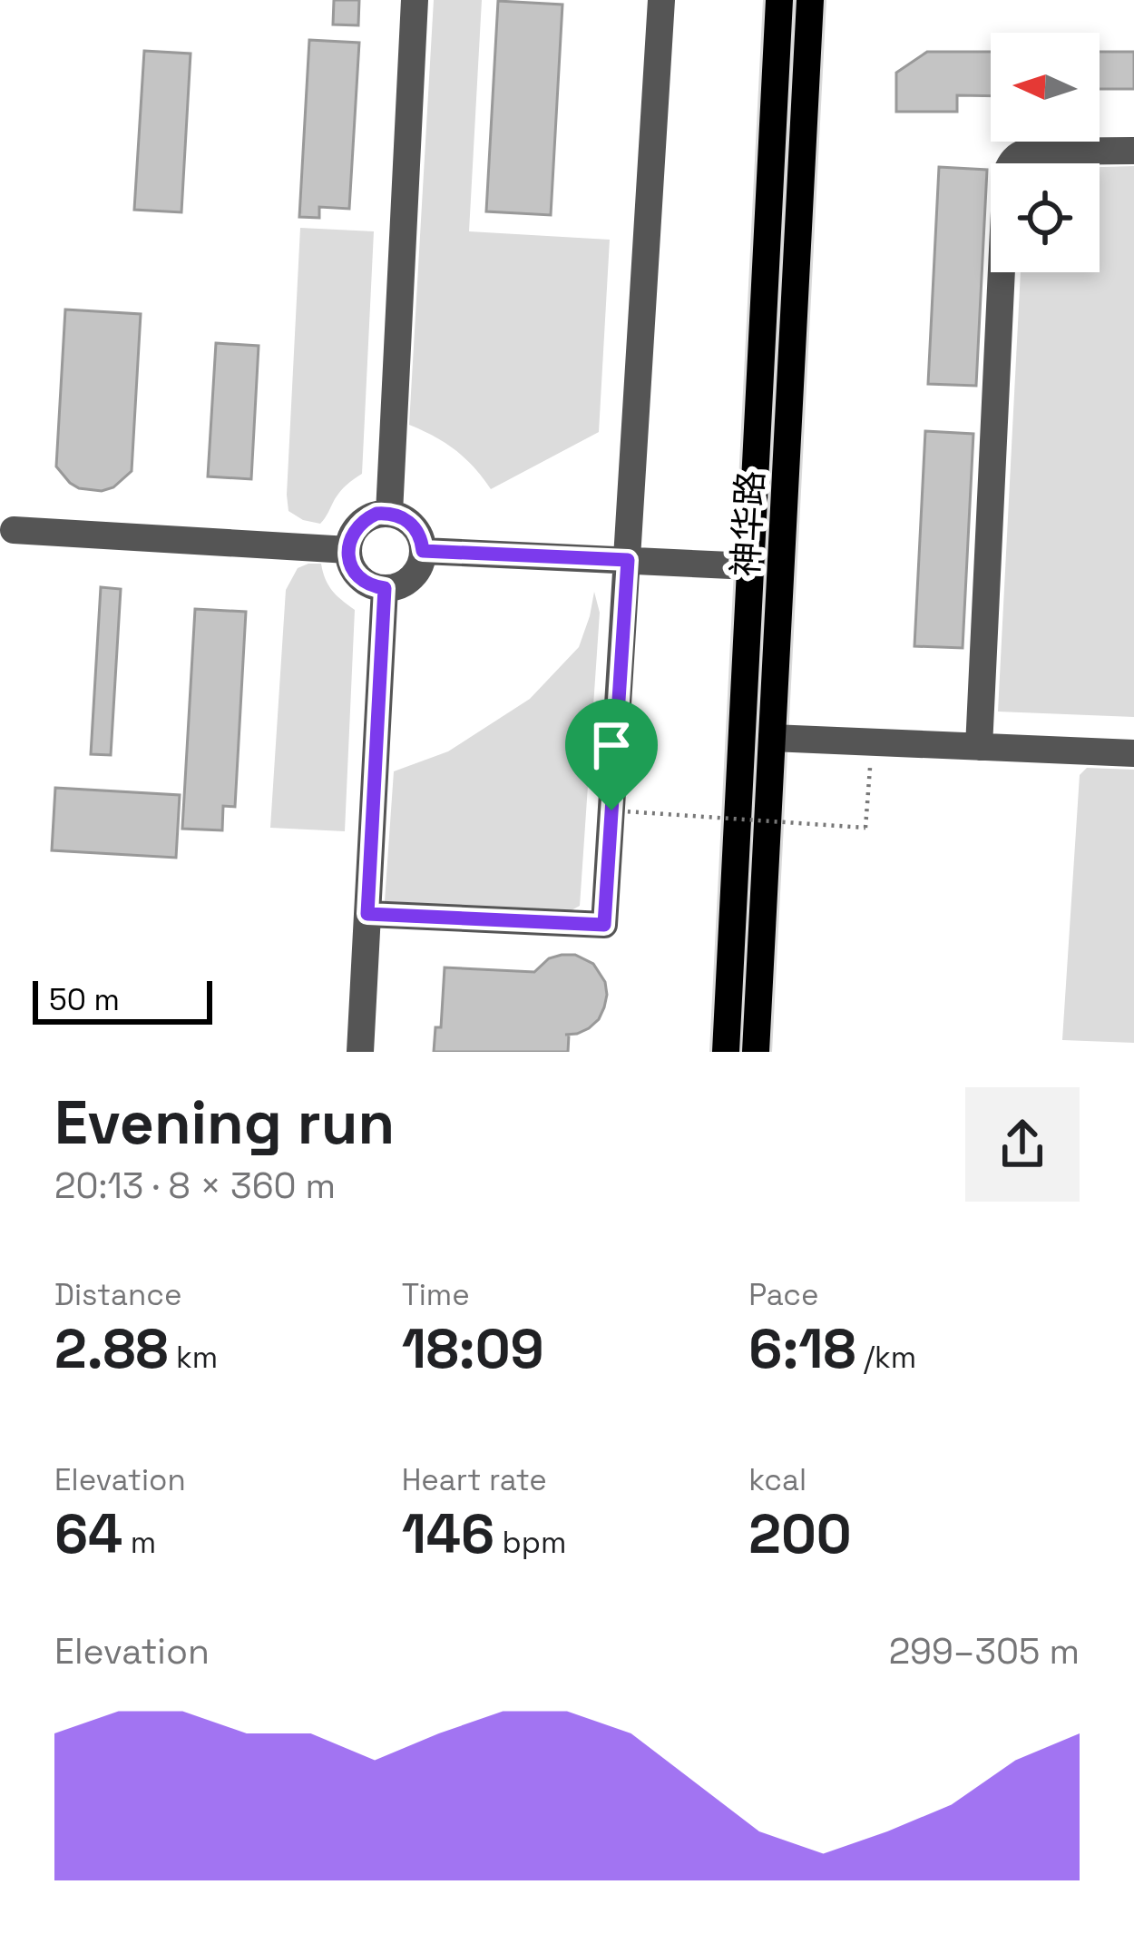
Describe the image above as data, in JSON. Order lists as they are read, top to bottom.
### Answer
{
  "streets": {
    "main road": ["神华路"]
  },
  "scale_bar": "50 m",
  "north": "left",
  "page": {
    "scale": "50 m",
    "heading": ["Evening run", "20:13 · 8 × 360 m"],
    "stats": [
      ["Distance", "2.88 km"],
      ["Time", "18:09"],
      ["Pace", "6:18 /km"],
      ["Elevation", "64 m"],
      ["Heart rate", "146 bpm"],
      ["kcal", "200"]
    ],
    "chart": ["Elevation", "299–305 m"]
  }
}
